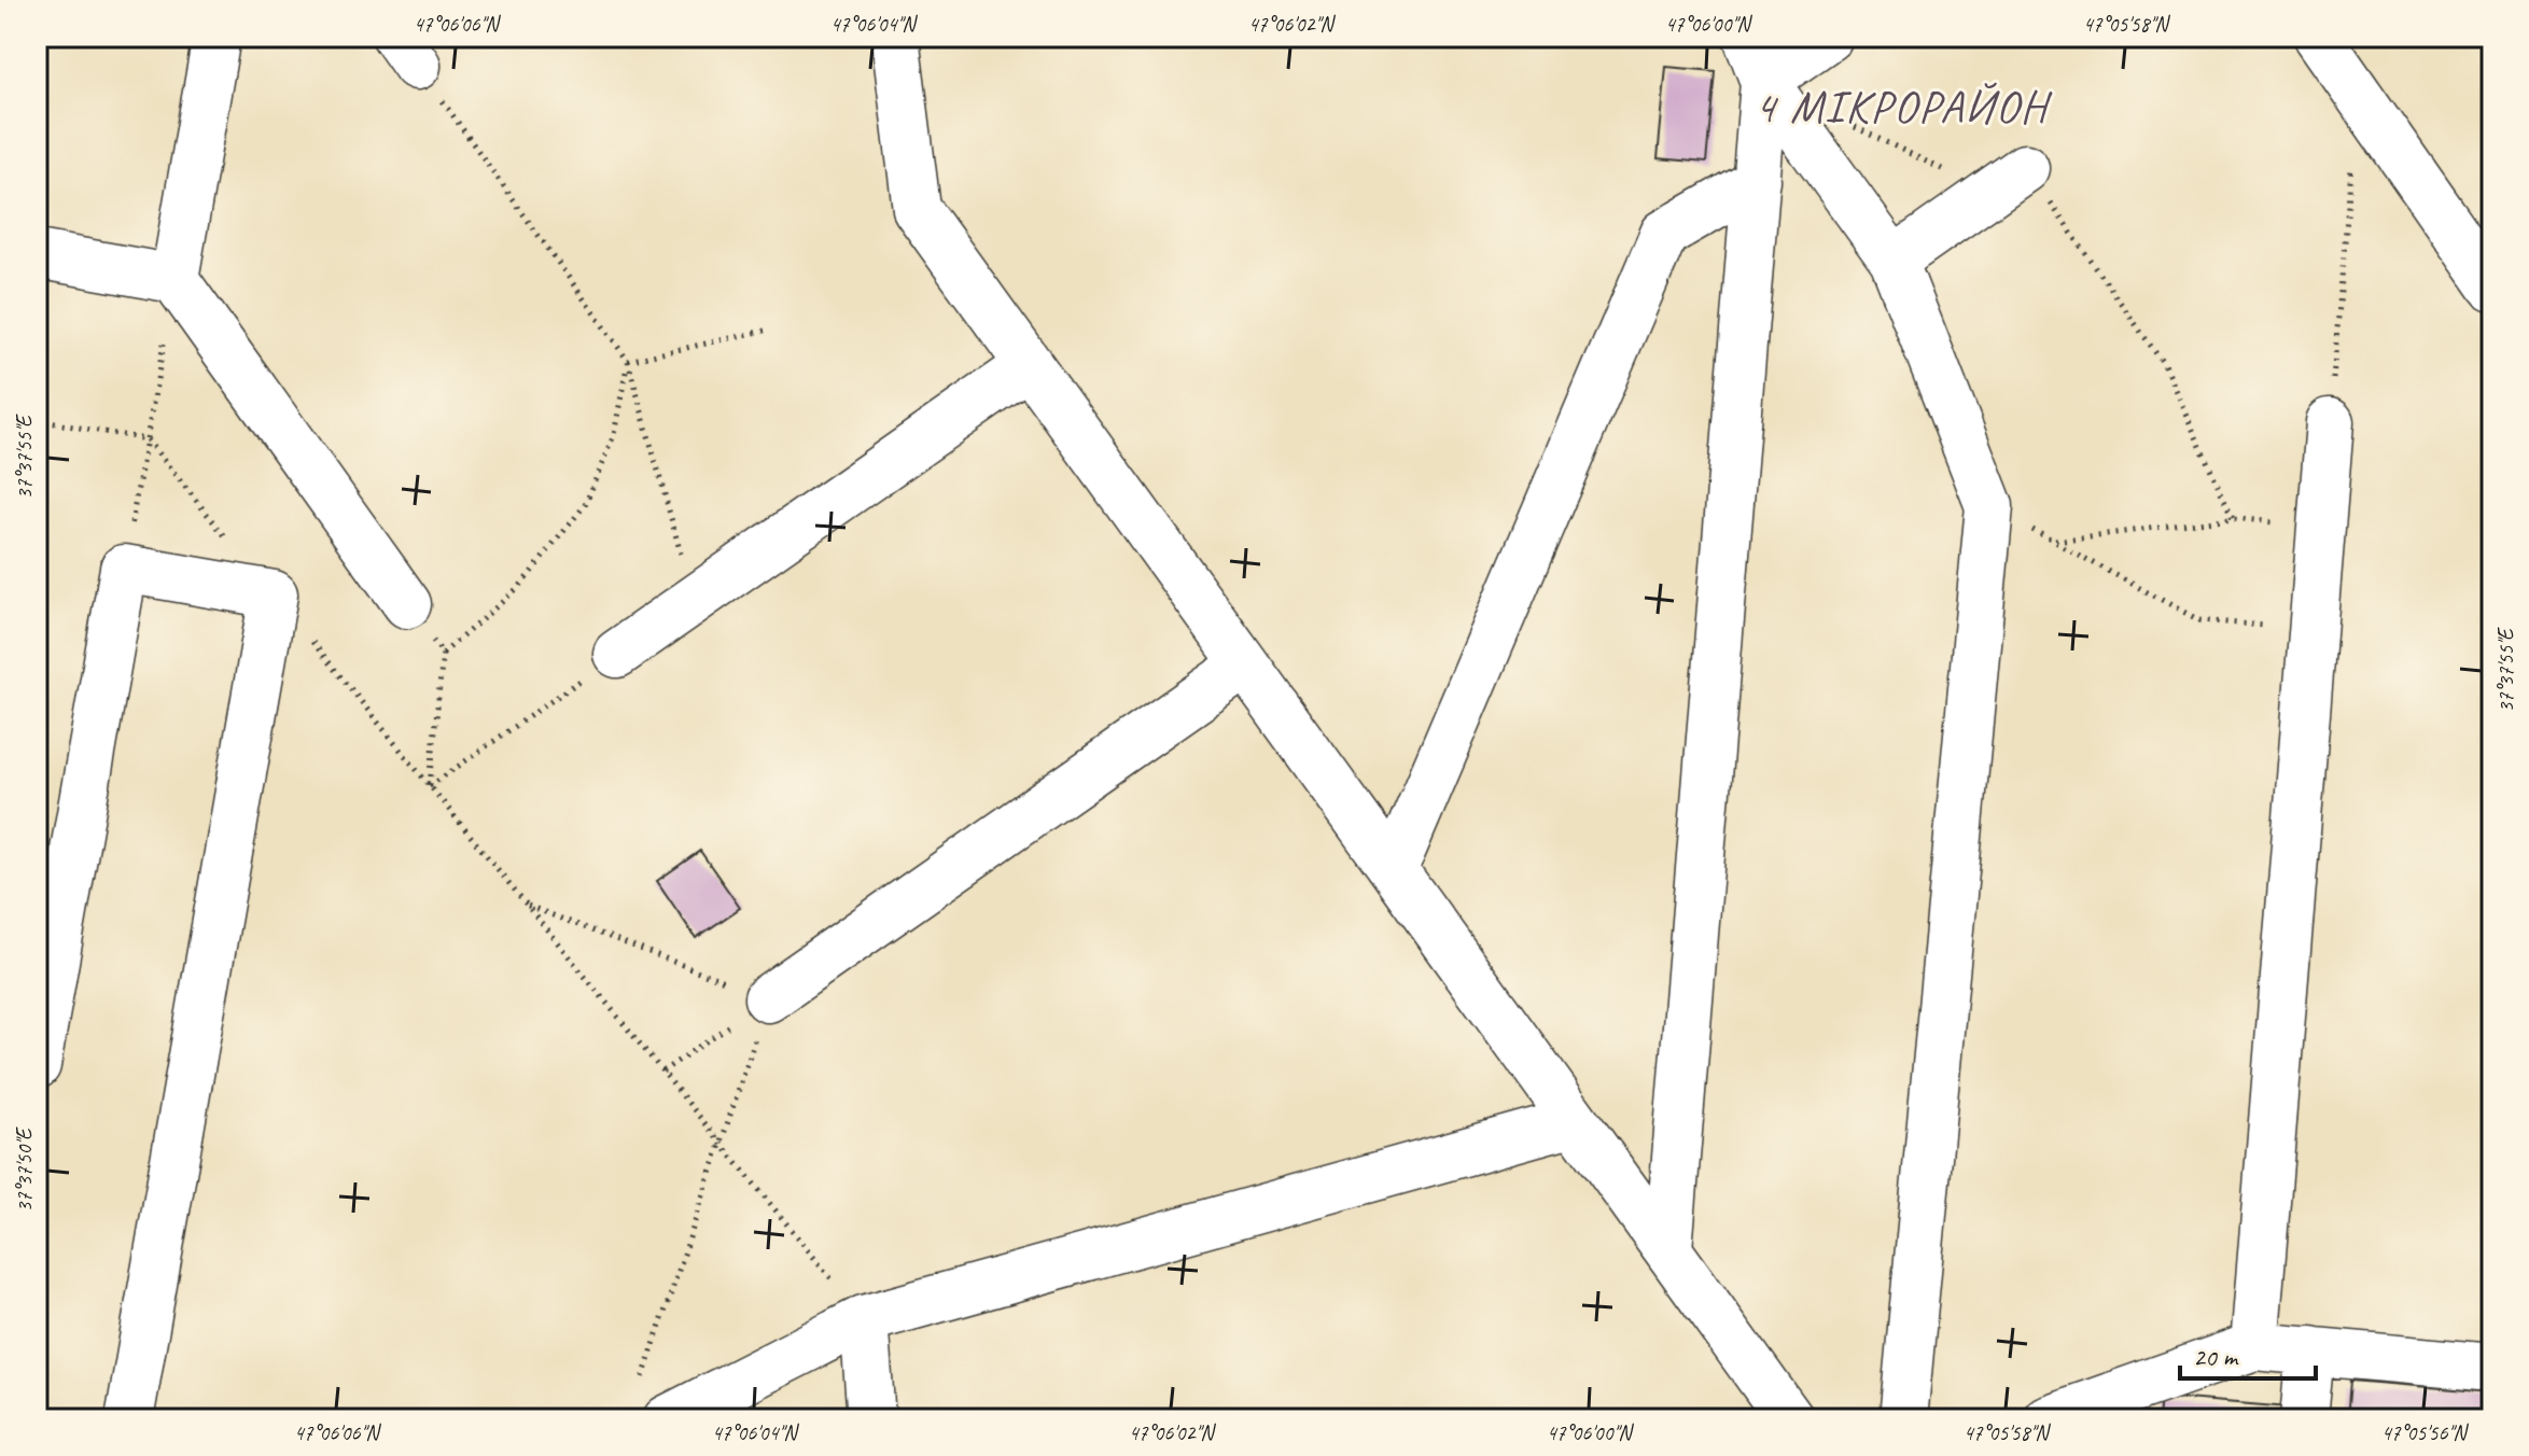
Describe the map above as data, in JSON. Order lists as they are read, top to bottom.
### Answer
{
  "districts": ["4 МІКРОРАЙОН"],
  "scale_bar": "20 m",
  "coordinates": [
    "47°06'06\"N",
    "47°06'04\"N",
    "47°06'02\"N",
    "47°06'00\"N",
    "47°05'58\"N",
    "37°37'55\"E",
    "37°37'50\"E",
    "47°05'56\"N"
  ]
}
